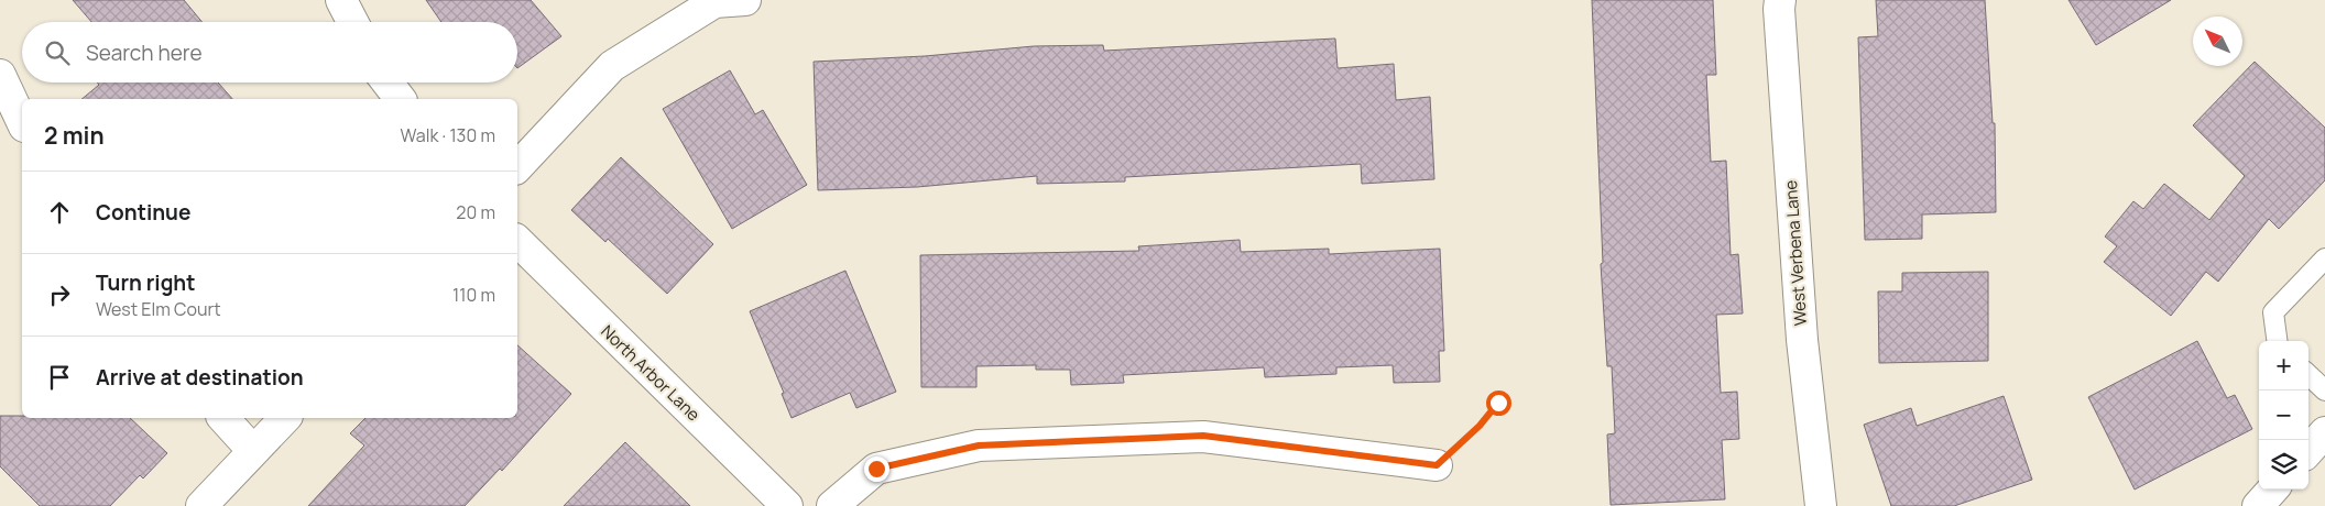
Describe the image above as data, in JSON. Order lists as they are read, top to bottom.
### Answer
{
  "streets": {
    "street": ["West Verbena Lane", "North Arbor Lane"]
  },
  "north": "top left",
  "page": {
    "search": "Search here",
    "heading": ["2 min", "Walk · 130 m"],
    "list": [
      ["Continue", "20 m"],
      ["Turn right", "West Elm Court", "110 m"],
      "Arrive at destination"
    ],
    "map_buttons": ["+", "−"]
  }
}
